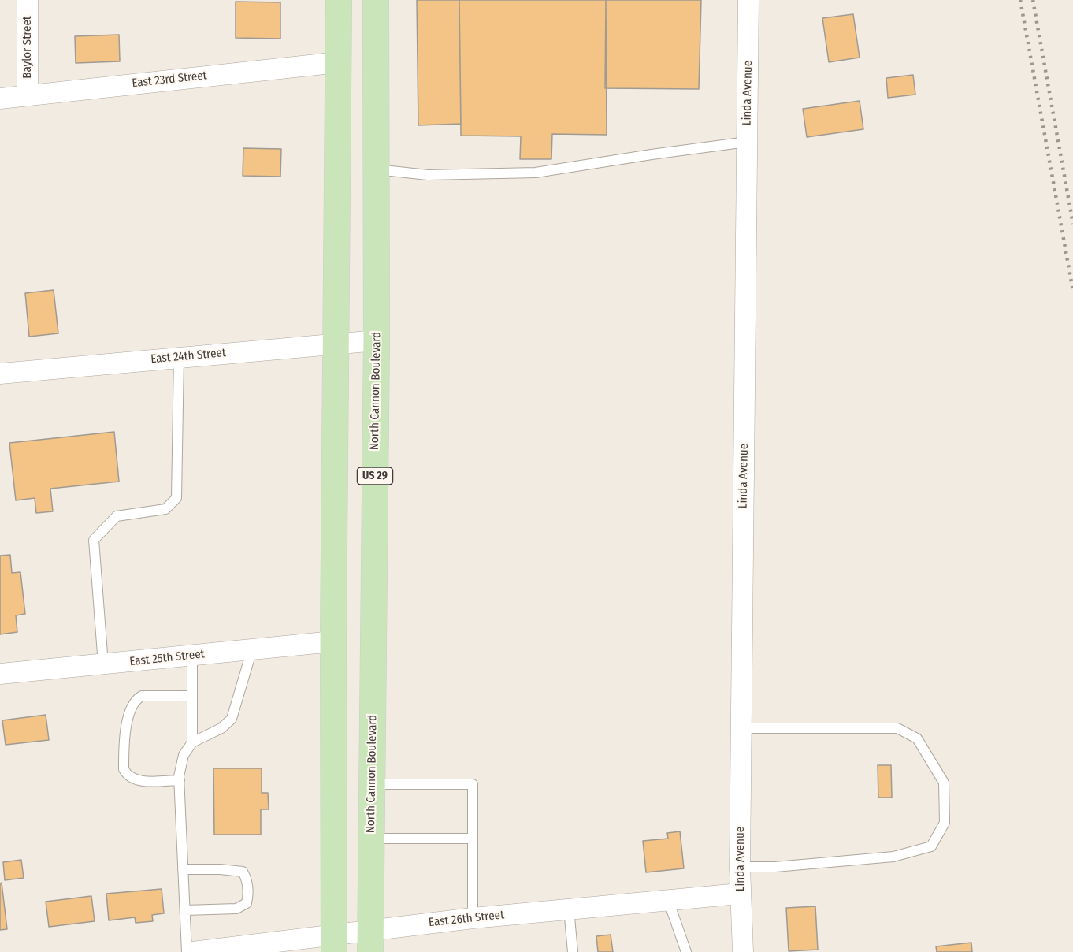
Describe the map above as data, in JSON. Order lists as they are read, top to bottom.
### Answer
{
  "streets": {
    "main road": ["North Cannon Boulevard", "US 29"],
    "street": [
      "Baylor Street",
      "East 23rd Street",
      "Linda Avenue",
      "East 24th Street",
      "East 25th Street",
      "East 26th Street"
    ]
  },
  "crossings": [
    ["Baylor Street", "East 23rd Street"],
    ["Linda Avenue", "East 26th Street"],
    ["East 24th Street", "North Cannon Boulevard"],
    ["North Cannon Boulevard", "East 26th Street"]
  ]
}
